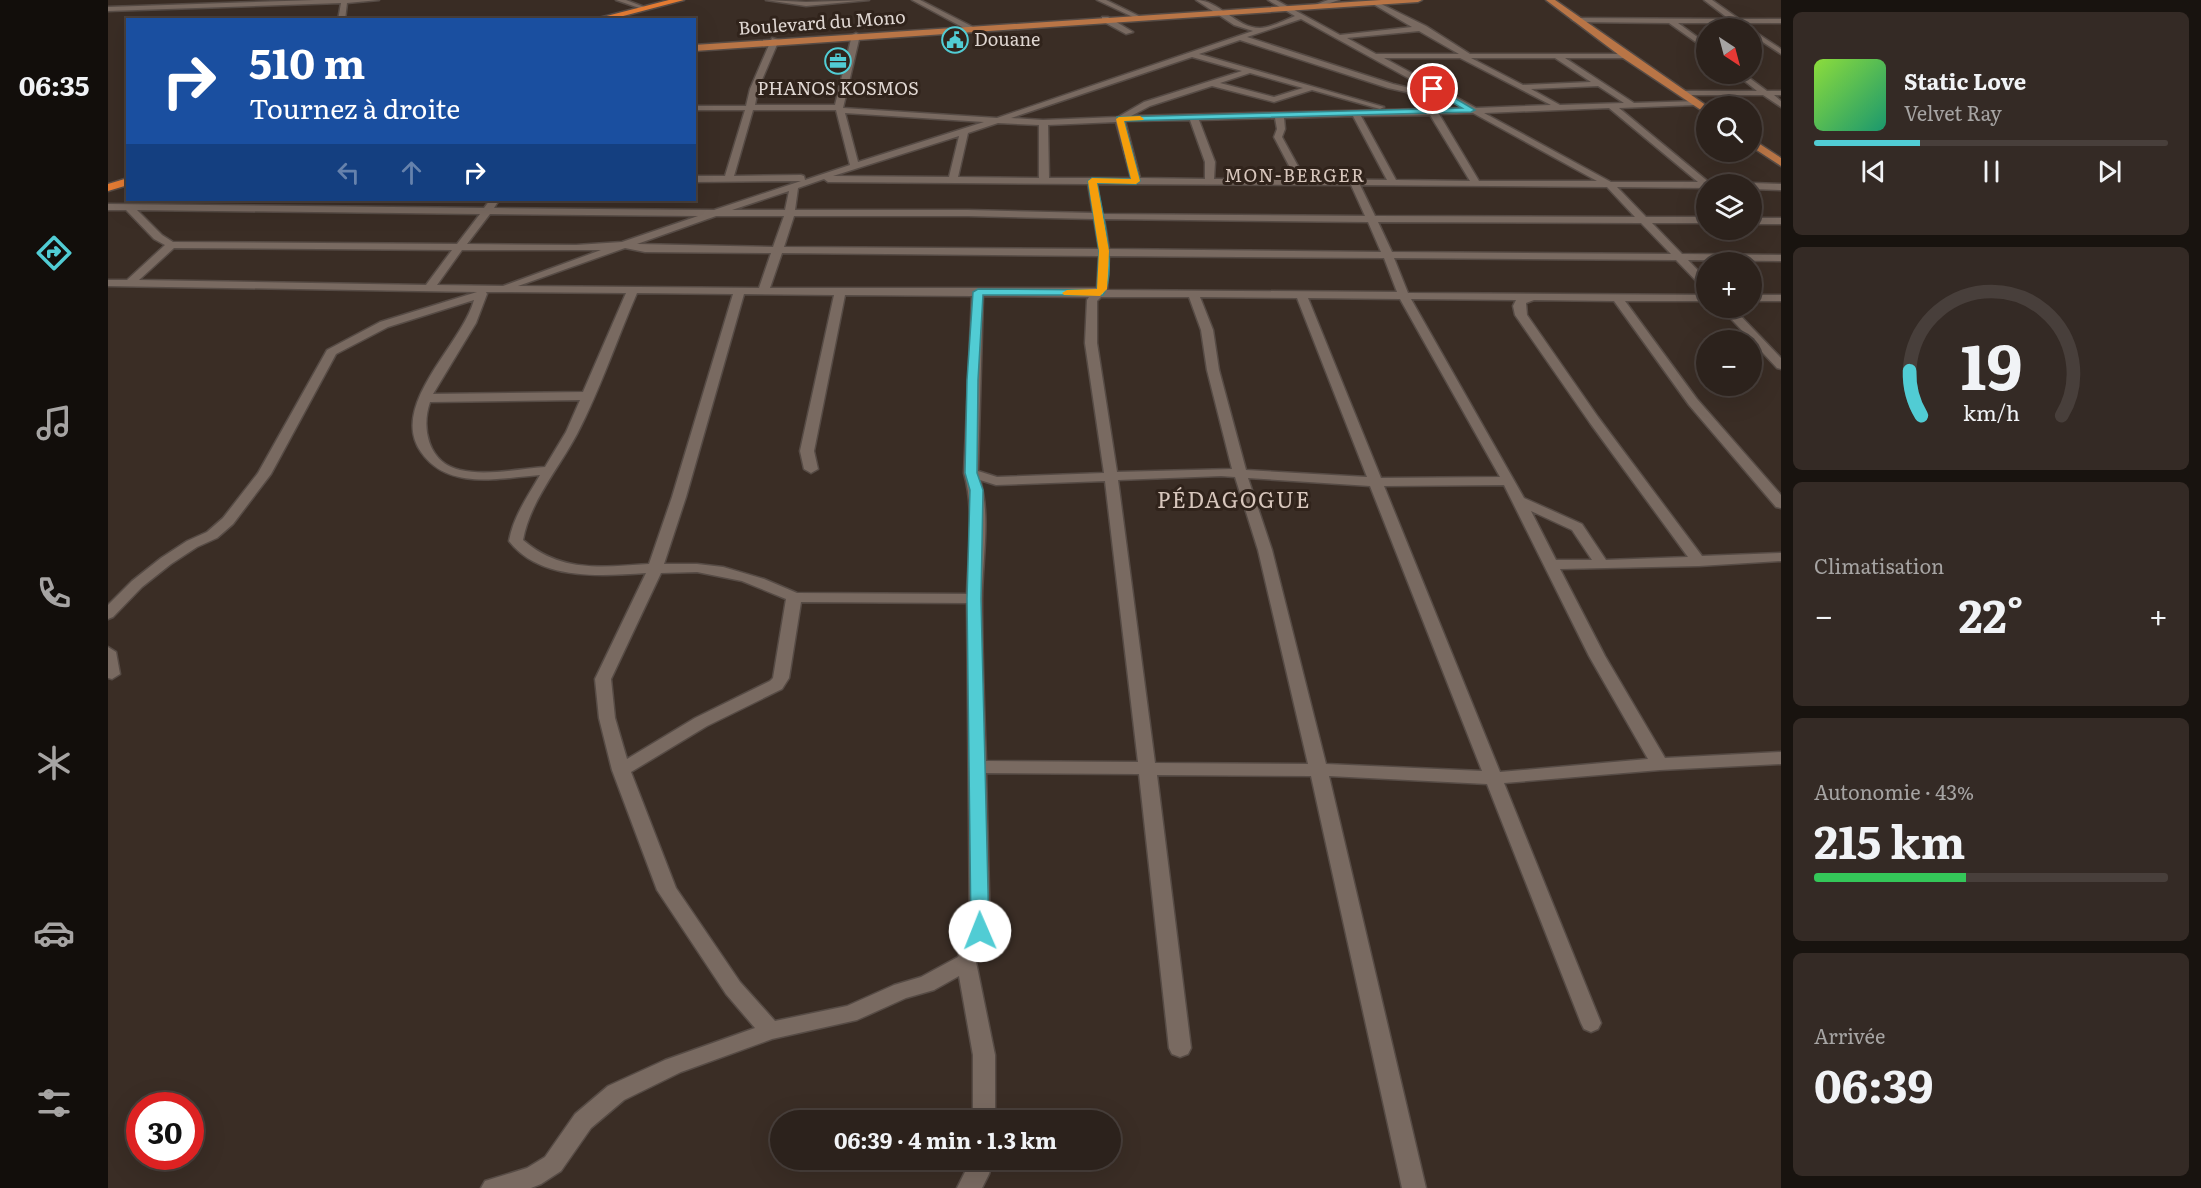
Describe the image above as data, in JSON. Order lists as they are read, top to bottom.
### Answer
{
  "streets": {
    "main road": ["Boulevard du Mono"]
  },
  "districts": ["MON-BERGER", "PÉDAGOGUE"],
  "places": {
    "public building": ["Douane"],
    "office": ["PHANOS KOSMOS"]
  },
  "north": "bottom right",
  "page": {
    "tabs": "06:35",
    "map_buttons": ["+", "−"],
    "turn": ["510 m", "Tournez à droite"],
    "song": ["Static Love", "Velvet Ray"],
    "tile": [
      "Climatisation",
      ["Autonomie · 43%", "215 km"],
      ["Arrivée", "06:39"]
    ],
    "heat": ["−", "22°", "+"],
    "limit": "30",
    "trip": "06:39 · 4 min · 1.3 km",
    "gauge": ["19", "km/h"]
  }
}
